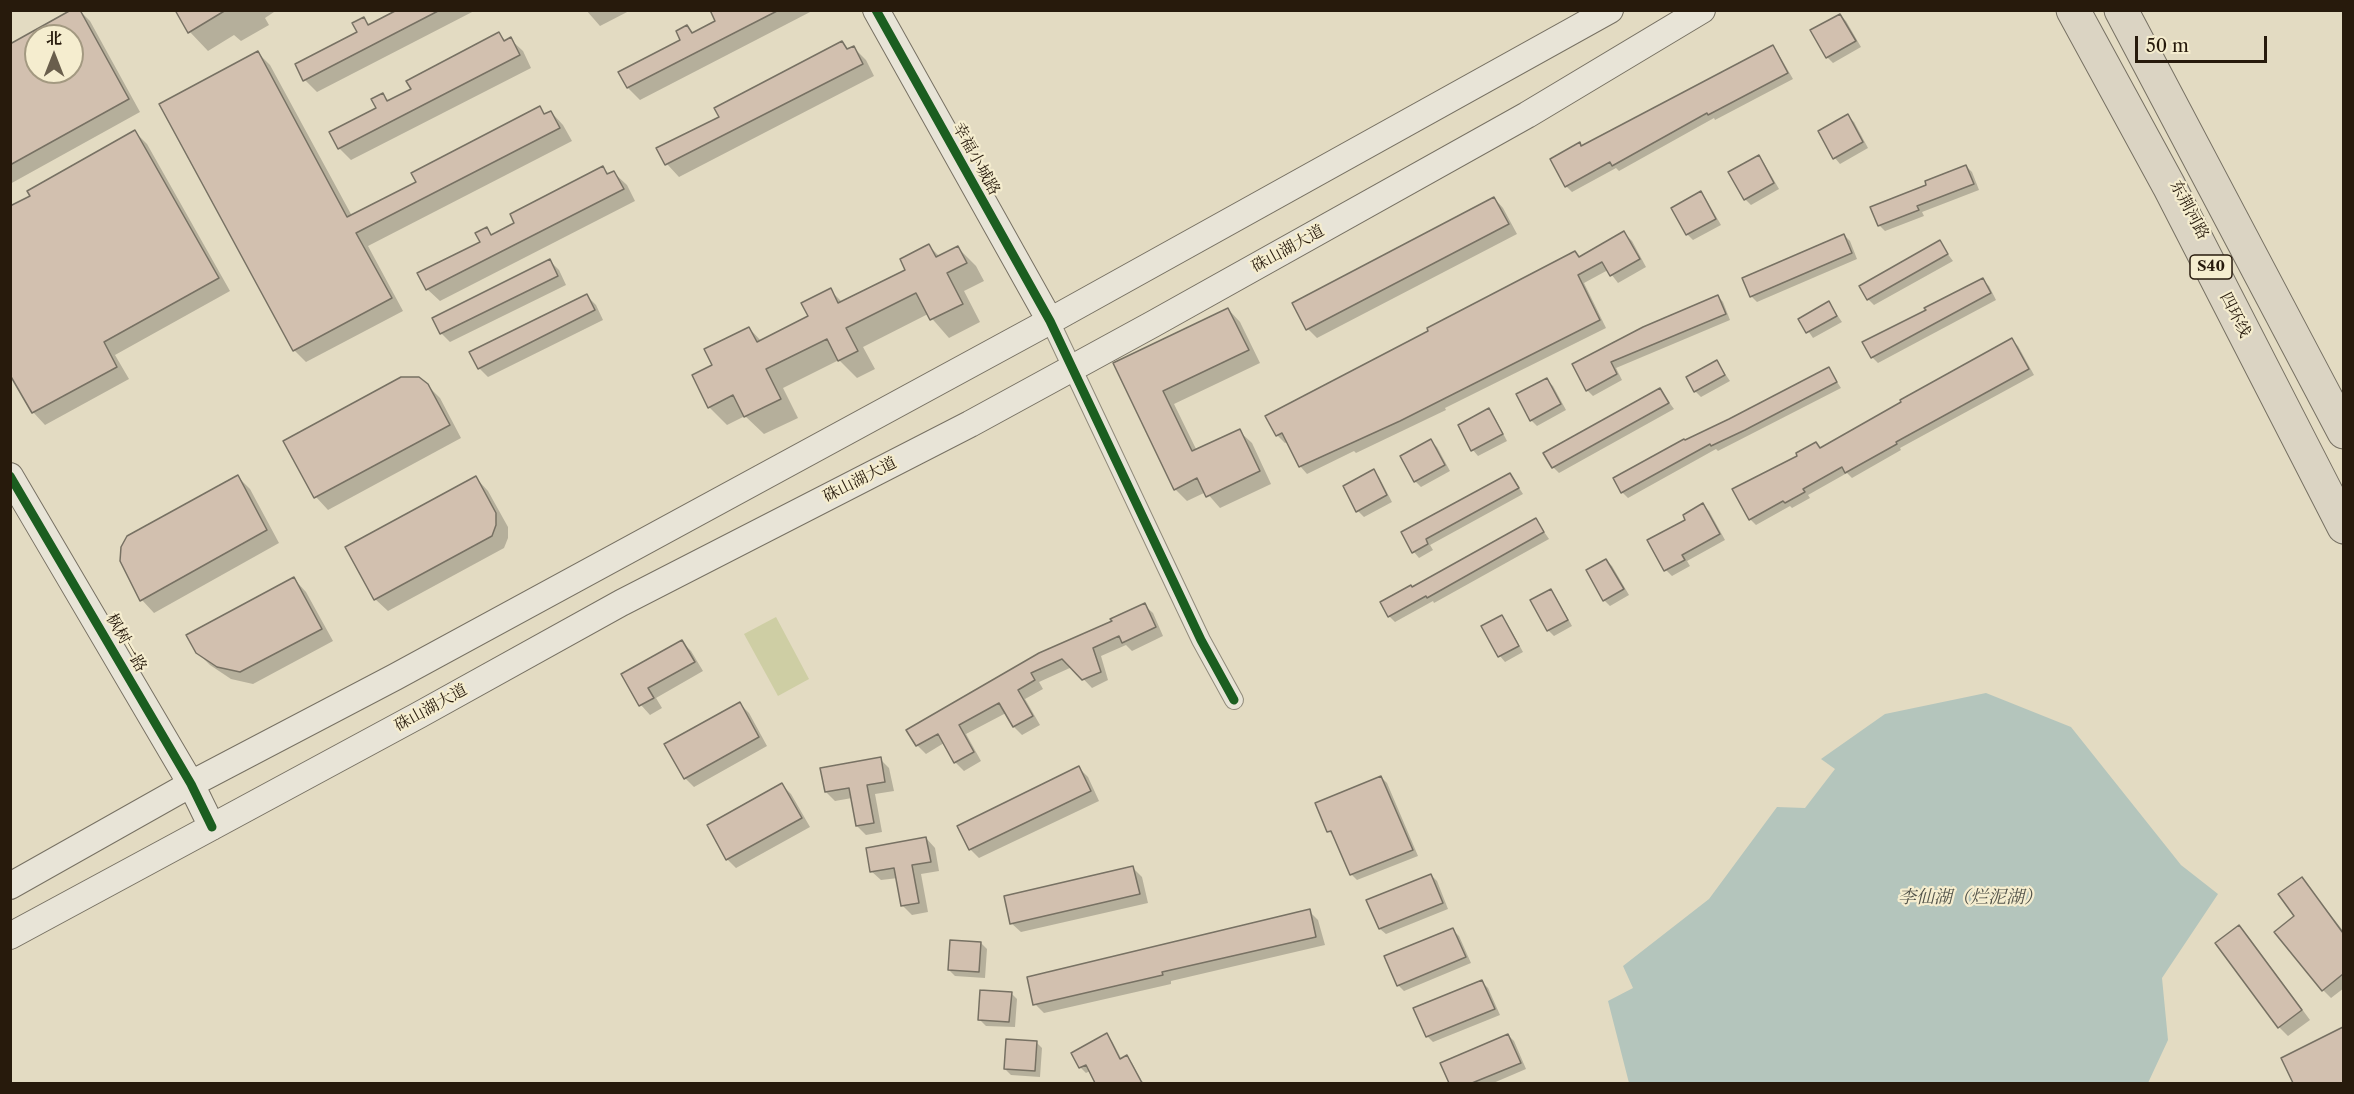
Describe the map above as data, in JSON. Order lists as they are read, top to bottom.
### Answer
{
  "streets": {
    "highway": ["S40", "四环线"],
    "main road": [
      "幸福小城路",
      "东荆河路",
      "硃山湖大道",
      "枫树一路"
    ]
  },
  "crossings": [
    ["硃山湖大道", "枫树一路"]
  ],
  "water": ["李仙湖（烂泥湖）"],
  "scale_bar": "50 m",
  "north": "top"
}
